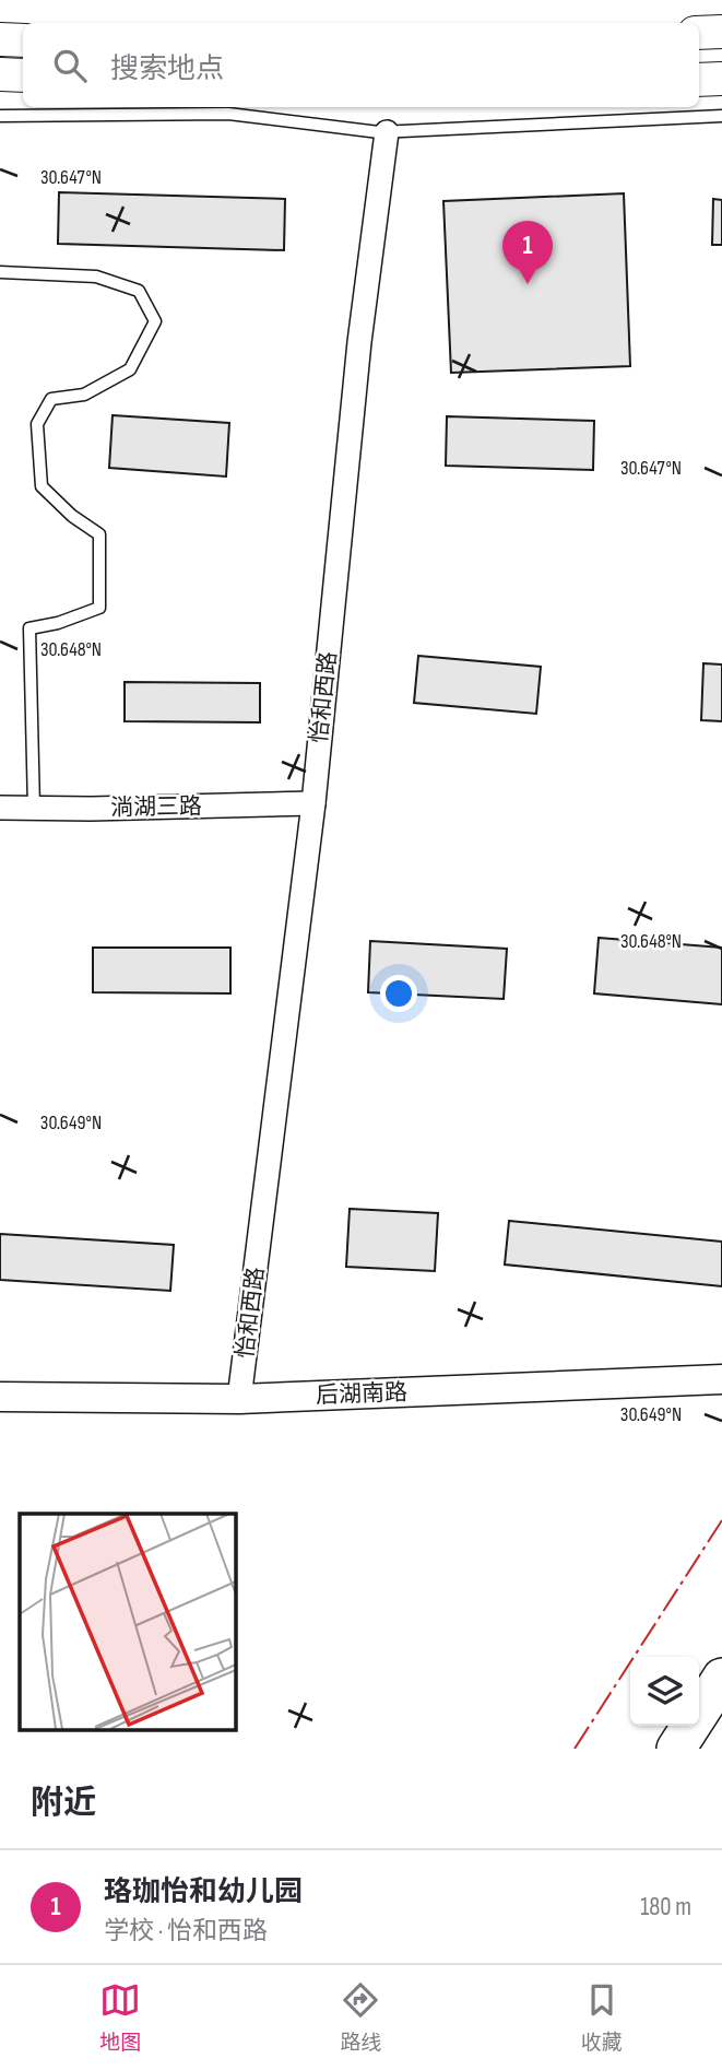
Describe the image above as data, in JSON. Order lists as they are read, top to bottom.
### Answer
{
  "streets": {
    "street": ["怡和西路", "淌湖三路", "后湖南路"]
  },
  "crossings": [
    ["怡和西路", "淌湖三路"],
    ["怡和西路", "后湖南路"]
  ],
  "page": {
    "search": "搜索地点",
    "pins": "1",
    "heading": "附近",
    "list": [
      {
        "mark": "1",
        "name": "珞珈怡和幼儿园",
        "note": "学校 · 怡和西路",
        "value": "180 m"
      }
    ],
    "nav": ["地图", "路线", "收藏"]
  },
  "coordinates": ["30.647°N", "30.648°N", "30.649°N"]
}
